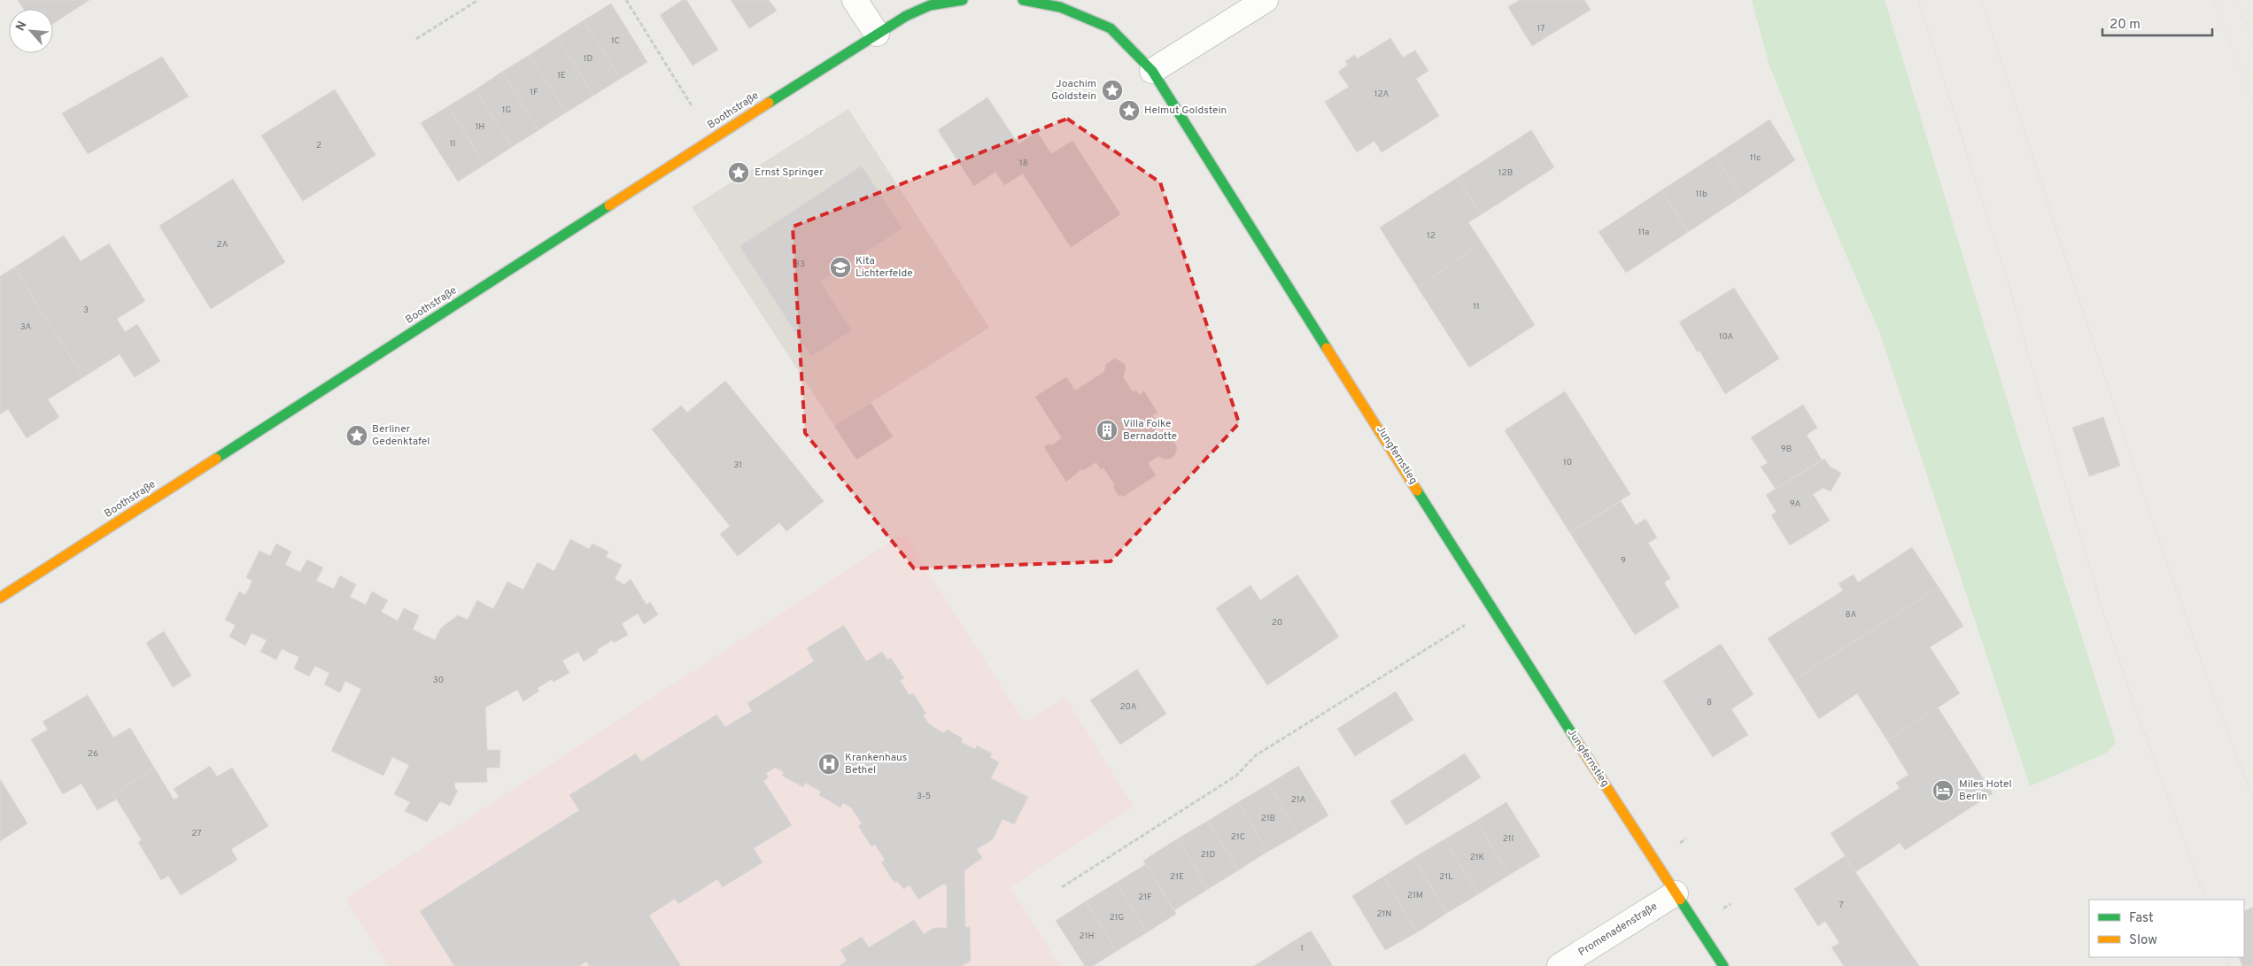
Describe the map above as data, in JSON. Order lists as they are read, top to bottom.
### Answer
{
  "streets": {
    "street": ["Boothstraße", "Jungfernstieg", "Promenadenstraße"]
  },
  "crossings": [
    ["Jungfernstieg", "Promenadenstraße"]
  ],
  "places": {
    "place": [
      "Joachim Goldstein",
      "Helmut Goldstein",
      "Ernst Springer",
      "Berliner Gedenktafel"
    ],
    "school or university": ["Kita Lichterfelde"],
    "building": ["Villa Folke Bernadotte"],
    "hospital": ["Krankenhaus Bethel"],
    "hotel": ["Miles Hotel Berlin"]
  },
  "house_numbers": [
    "17",
    "1C",
    "1D",
    "1E",
    "1F",
    "12A",
    "1G",
    "1H",
    "1I",
    "2",
    "11c",
    "18",
    "12B",
    "11b",
    "11a",
    "12",
    "2A",
    "33",
    "11",
    "3",
    "3A",
    "10A",
    "9B",
    "10",
    "31",
    "9A",
    "9",
    "8A",
    "20",
    "30",
    "8",
    "20A",
    "26",
    "3-5",
    "21A",
    "21B",
    "27",
    "21C",
    "21I",
    "21D",
    "21K",
    "21E",
    "21L",
    "21M",
    "21F",
    "7",
    "21N",
    "21G",
    "21H",
    "1"
  ],
  "legend": ["Fast", "Slow"],
  "scale_bar": "20 m",
  "north": "top left"
}
